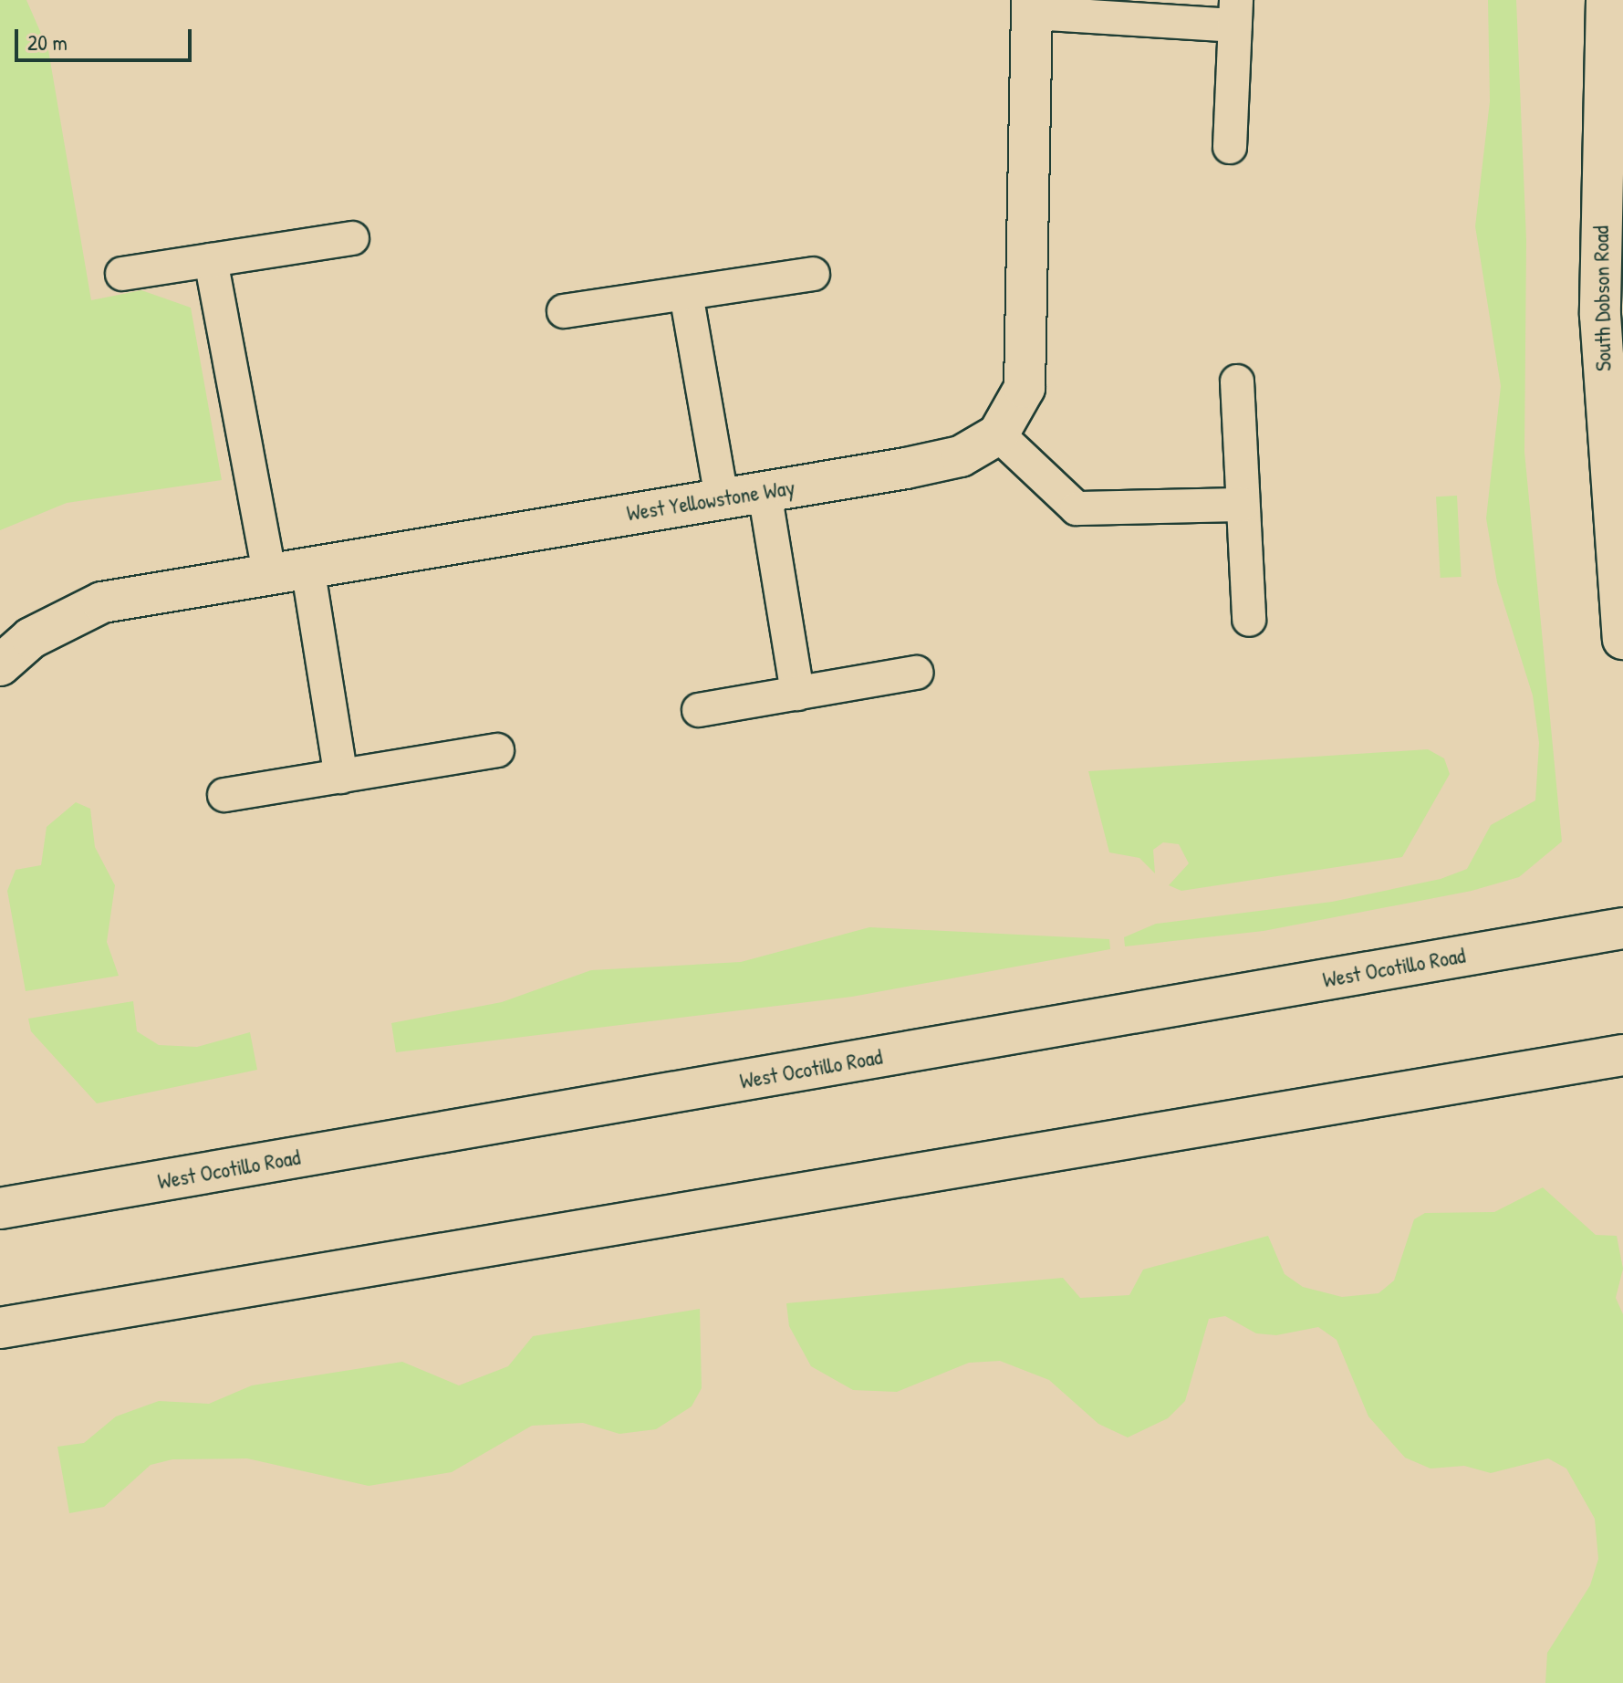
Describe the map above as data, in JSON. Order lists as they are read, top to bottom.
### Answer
{
  "streets": {
    "main road": ["South Dobson Road", "West Yellowstone Way", "West Ocotillo Road"]
  },
  "scale_bar": "20 m"
}
